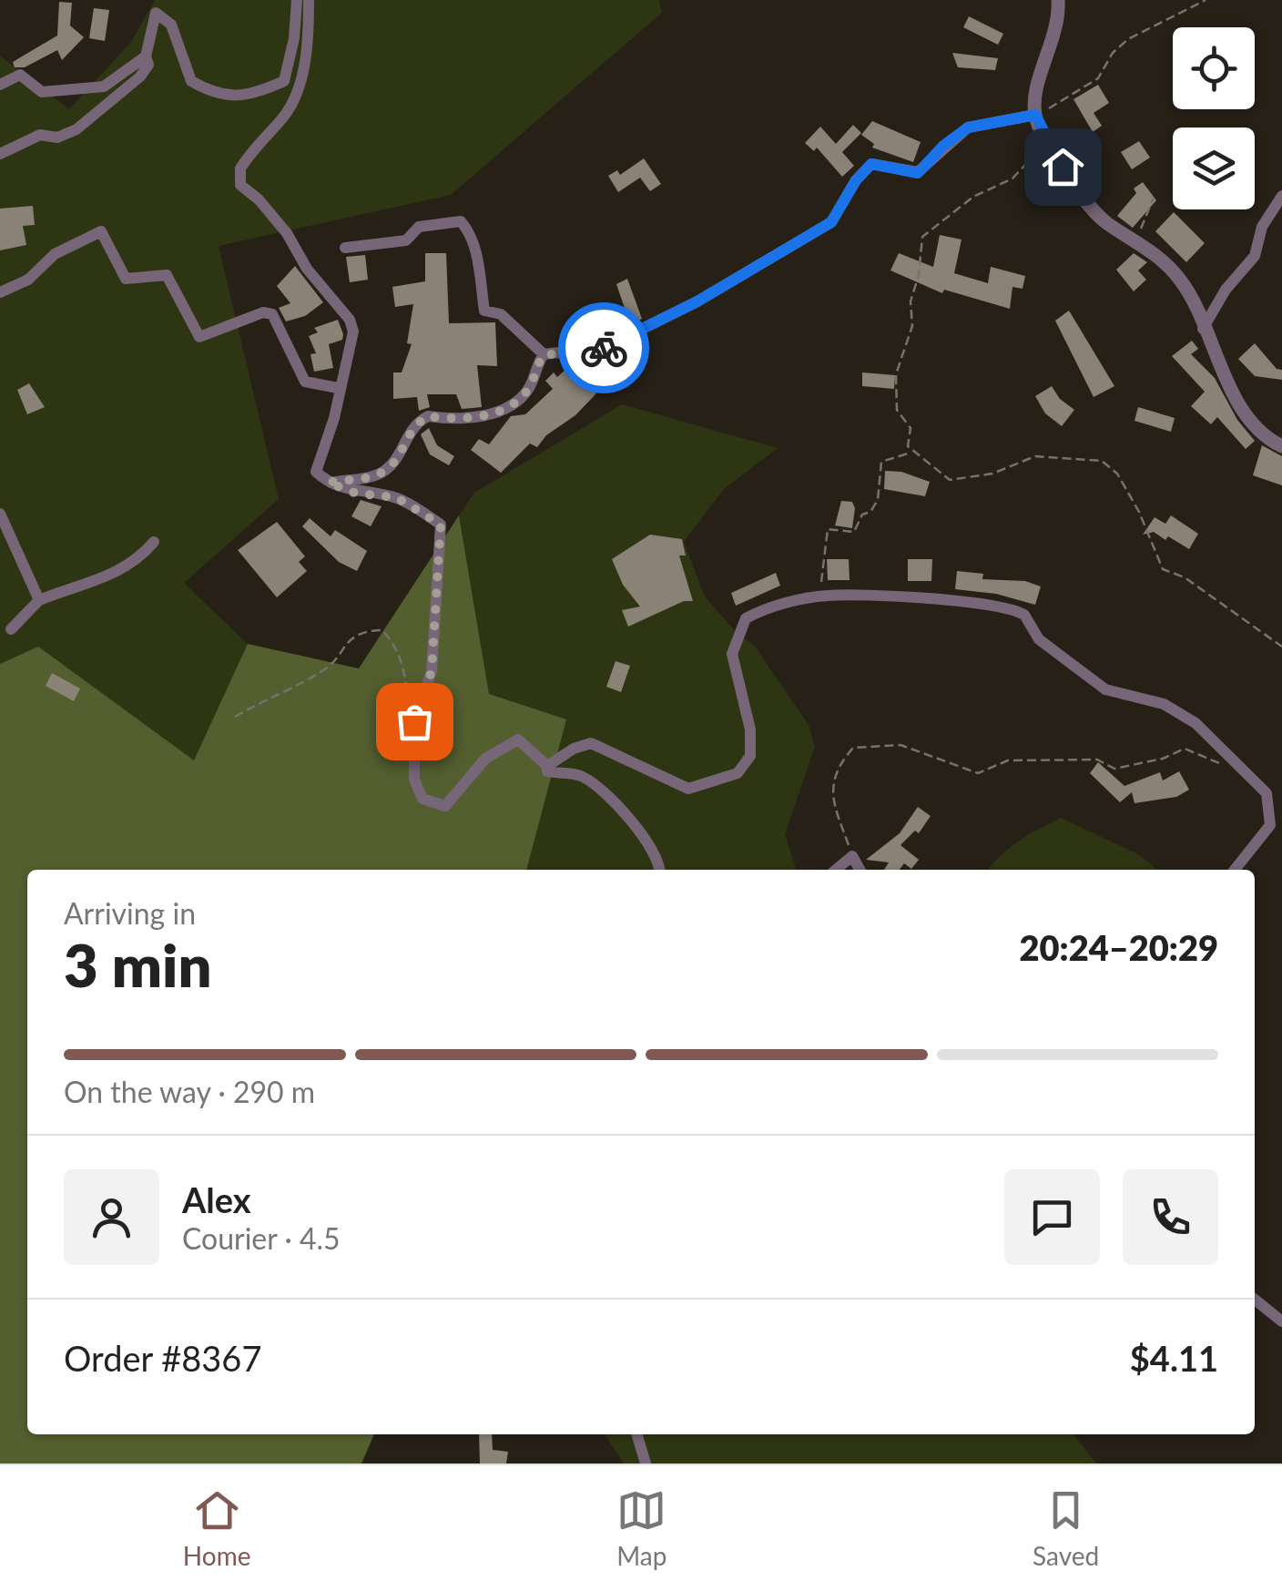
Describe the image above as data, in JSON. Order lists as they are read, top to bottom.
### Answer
{
  "page": {
    "heading": ["3 min", "Arriving in", "20:24–20:29"],
    "panel": [
      "Alex",
      "Courier · 4.5",
      "Order #8367",
      "$4.11"
    ],
    "bar": "On the way · 290 m",
    "tabs": ["Home", "Map", "Saved"]
  }
}
